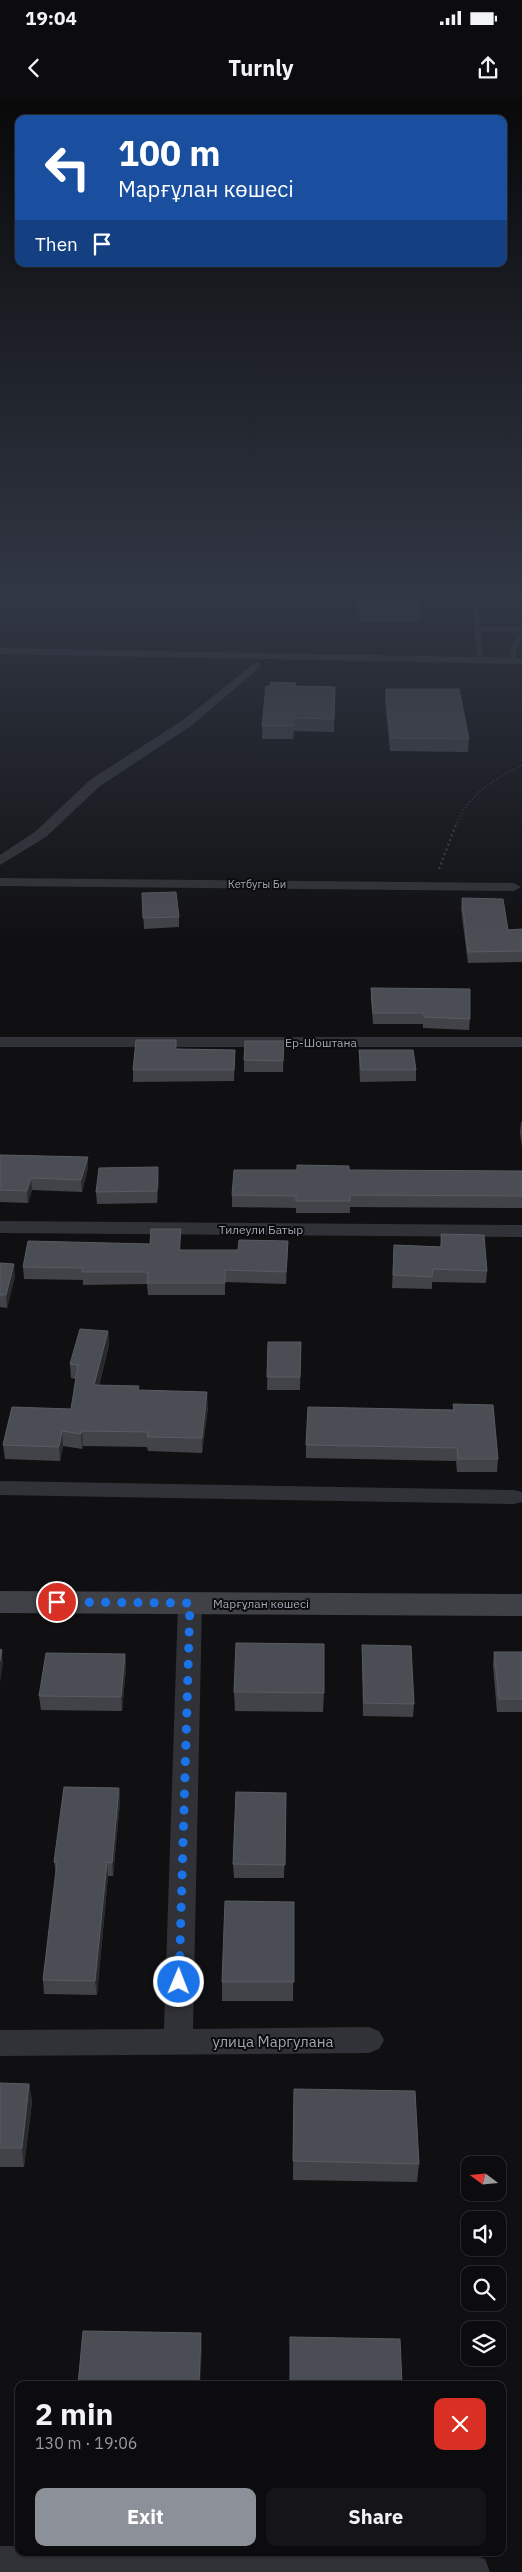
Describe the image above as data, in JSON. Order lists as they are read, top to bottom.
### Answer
{
  "streets": {
    "main road": ["Марғұлан көшесі"],
    "street": [
      "Кетбугы Би",
      "Ер-Шоштана",
      "Тилеули Батыр",
      "улица Маргулана"
    ]
  },
  "north": "left",
  "page": {
    "status": "19:04",
    "header": "Turnly",
    "turn": ["100 m", "Марғұлан көшесі"],
    "then": "Then",
    "heading": ["2 min", "130 m · 19:06"],
    "buttons": ["Exit", "Share"]
  }
}
